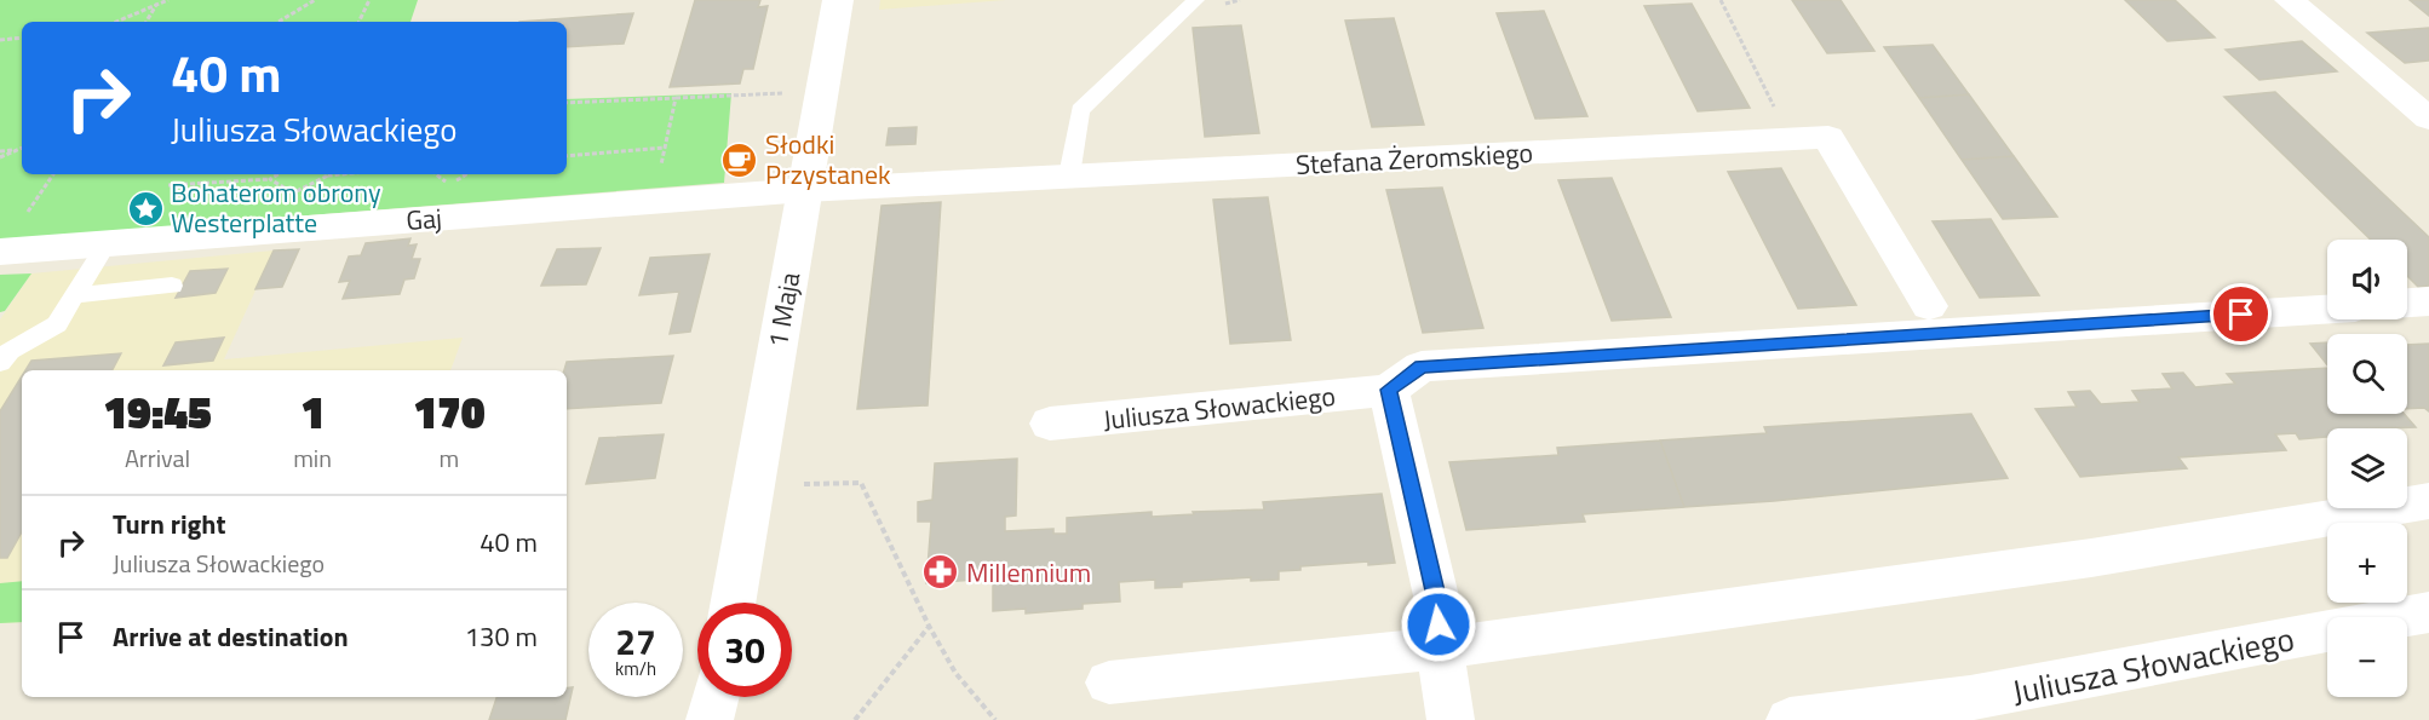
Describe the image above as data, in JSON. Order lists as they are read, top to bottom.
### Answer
{
  "streets": {
    "street": [
      "Stefana Żeromskiego",
      "Gaj",
      "1 Maja",
      "Juliusza Słowackiego"
    ]
  },
  "crossings": [
    ["Stefana Żeromskiego", "Gaj"],
    ["Stefana Żeromskiego", "1 Maja"],
    ["Gaj", "1 Maja"]
  ],
  "places": {
    "cafe": ["Słodki Przystanek"],
    "place": ["Bohaterom obrony Westerplatte"],
    "pharmacy": ["Millennium"]
  },
  "page": {
    "turn": ["40 m", "Juliusza Słowackiego"],
    "map_buttons": ["+", "−"],
    "eta": [
      "19:45",
      "Arrival",
      "1",
      "min",
      "170",
      "m"
    ],
    "list": [
      {
        "name": "Turn right",
        "note": "Juliusza Słowackiego",
        "value": "40 m"
      },
      {
        "name": "Arrive at destination",
        "value": "130 m"
      }
    ],
    "speed": "27 km/h",
    "limit": "30"
  }
}
